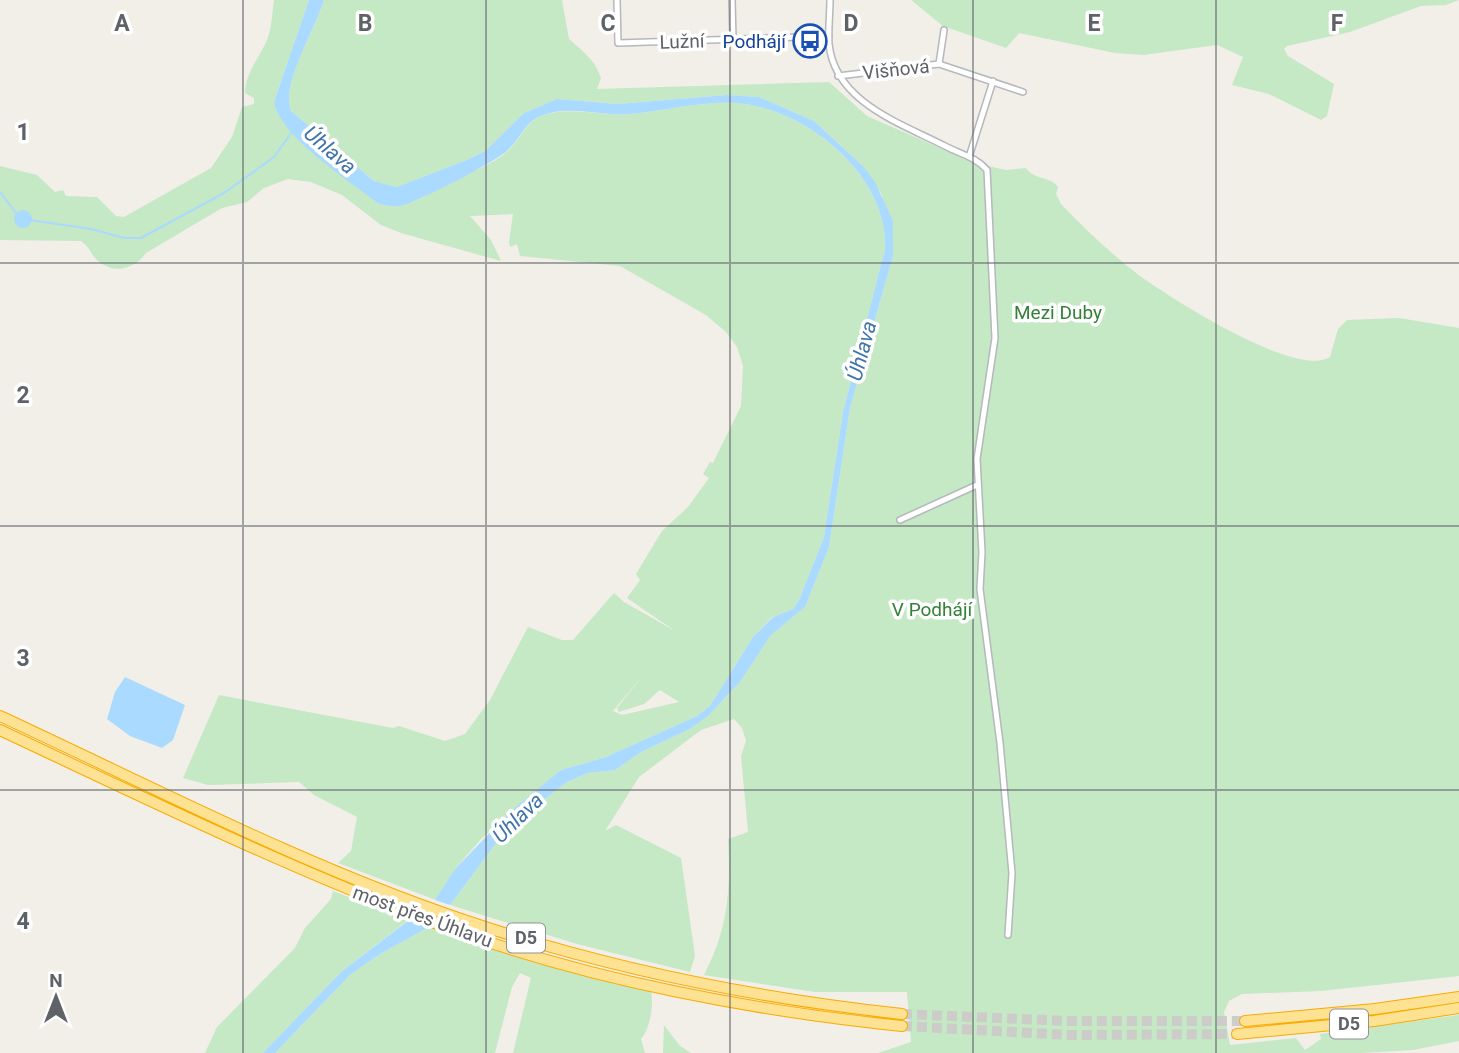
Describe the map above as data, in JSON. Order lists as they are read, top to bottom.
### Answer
{
  "streets": {
    "highway": ["most přes Úhlavu", "D5"],
    "street": ["Lužní", "Višňová"]
  },
  "water": ["Úhlava"],
  "parks": ["Mezi Duby", "V Podhájí"],
  "places": {
    "bus stop": ["Podhájí"]
  },
  "north": "top",
  "grid": {
    "columns": [
      "A",
      "B",
      "C",
      "D",
      "E",
      "F"
    ],
    "rows": [
      "1",
      "2",
      "3",
      "4"
    ]
  }
}
